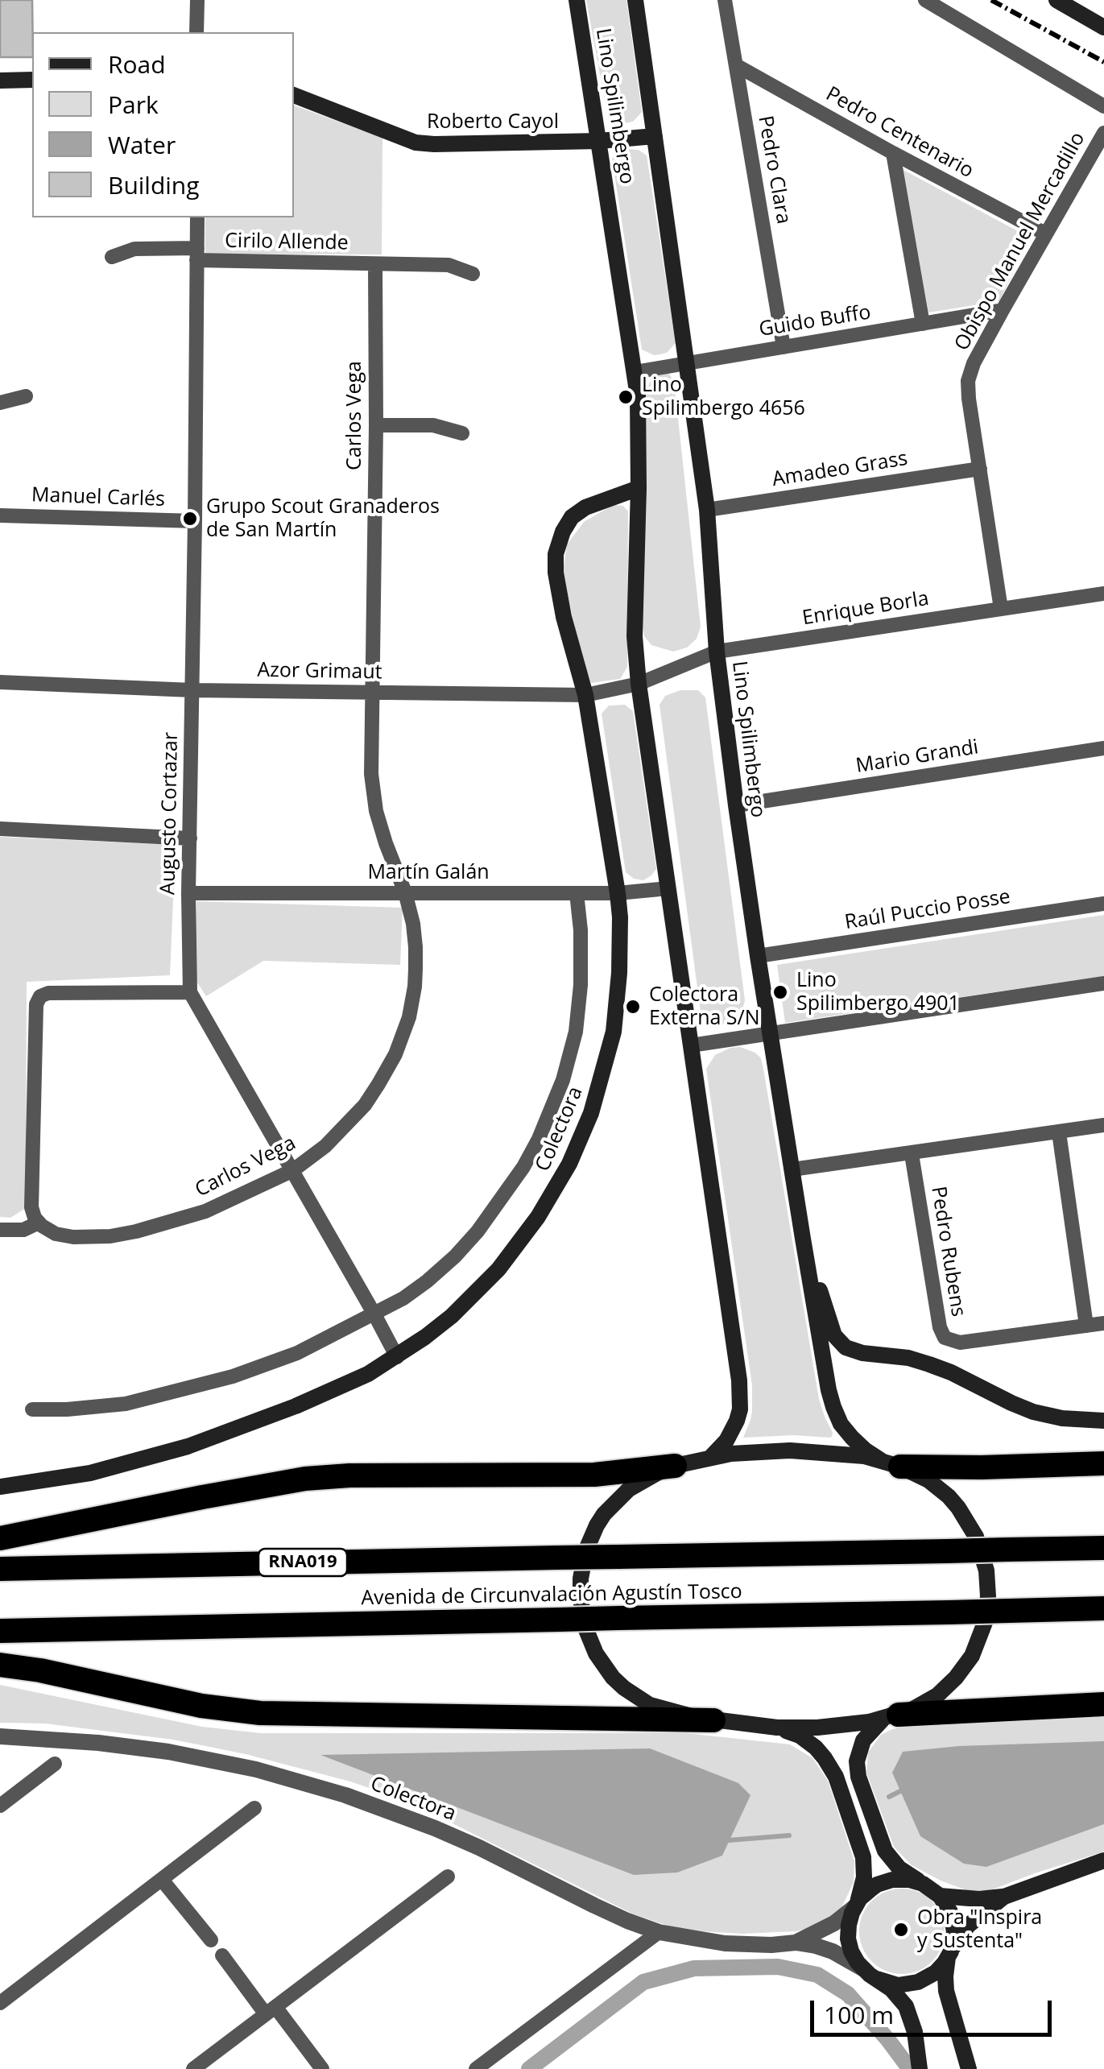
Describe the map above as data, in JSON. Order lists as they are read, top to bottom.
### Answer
{
  "streets": {
    "highway": ["RNA019", "Avenida de Circunvalación Agustín Tosco"],
    "main road": ["Lino Spilimbergo", "Roberto Cayol", "Colectora"],
    "street": [
      "Pedro Centenario",
      "Pedro Clara",
      "Obispo Manuel Mercadillo",
      "Cirilo Allende",
      "Guido Buffo",
      "Carlos Vega",
      "Amadeo Grass",
      "Manuel Carlés",
      "Enrique Borla",
      "Azor Grimaut",
      "Mario Grandi",
      "Augusto Cortazar",
      "Martín Galán",
      "Raúl Puccio Posse",
      "Pedro Rubens"
    ]
  },
  "crossings": [
    ["Lino Spilimbergo", "Roberto Cayol"],
    ["Lino Spilimbergo", "Guido Buffo"],
    ["Lino Spilimbergo", "Amadeo Grass"],
    ["Lino Spilimbergo", "Enrique Borla"],
    ["Lino Spilimbergo", "Azor Grimaut"],
    ["Lino Spilimbergo", "Mario Grandi"],
    ["Lino Spilimbergo", "Martín Galán"],
    ["Lino Spilimbergo", "Raúl Puccio Posse"],
    ["Lino Spilimbergo", "Colectora"],
    ["Pedro Centenario", "Pedro Clara"],
    ["Pedro Centenario", "Obispo Manuel Mercadillo"],
    ["Pedro Clara", "Guido Buffo"],
    ["Obispo Manuel Mercadillo", "Guido Buffo"],
    ["Obispo Manuel Mercadillo", "Amadeo Grass"],
    ["Obispo Manuel Mercadillo", "Enrique Borla"],
    ["Cirilo Allende", "Carlos Vega"],
    ["Cirilo Allende", "Augusto Cortazar"],
    ["Carlos Vega", "Azor Grimaut"],
    ["Carlos Vega", "Augusto Cortazar"],
    ["Carlos Vega", "Martín Galán"],
    ["Manuel Carlés", "Augusto Cortazar"],
    ["Enrique Borla", "Azor Grimaut"],
    ["Azor Grimaut", "Augusto Cortazar"],
    ["Azor Grimaut", "Colectora"],
    ["Augusto Cortazar", "Martín Galán"],
    ["Augusto Cortazar", "Colectora"],
    ["Martín Galán", "Colectora"]
  ],
  "places": [
    "Lino Spilimbergo 4656",
    "Grupo Scout Granaderos de San Martín",
    "Lino Spilimbergo 4901",
    "Colectora Externa S/N",
    "Obra \"Inspira y Sustenta\""
  ],
  "legend": [
    "Road",
    "Park",
    "Water",
    "Building"
  ],
  "scale_bar": "100 m"
}
